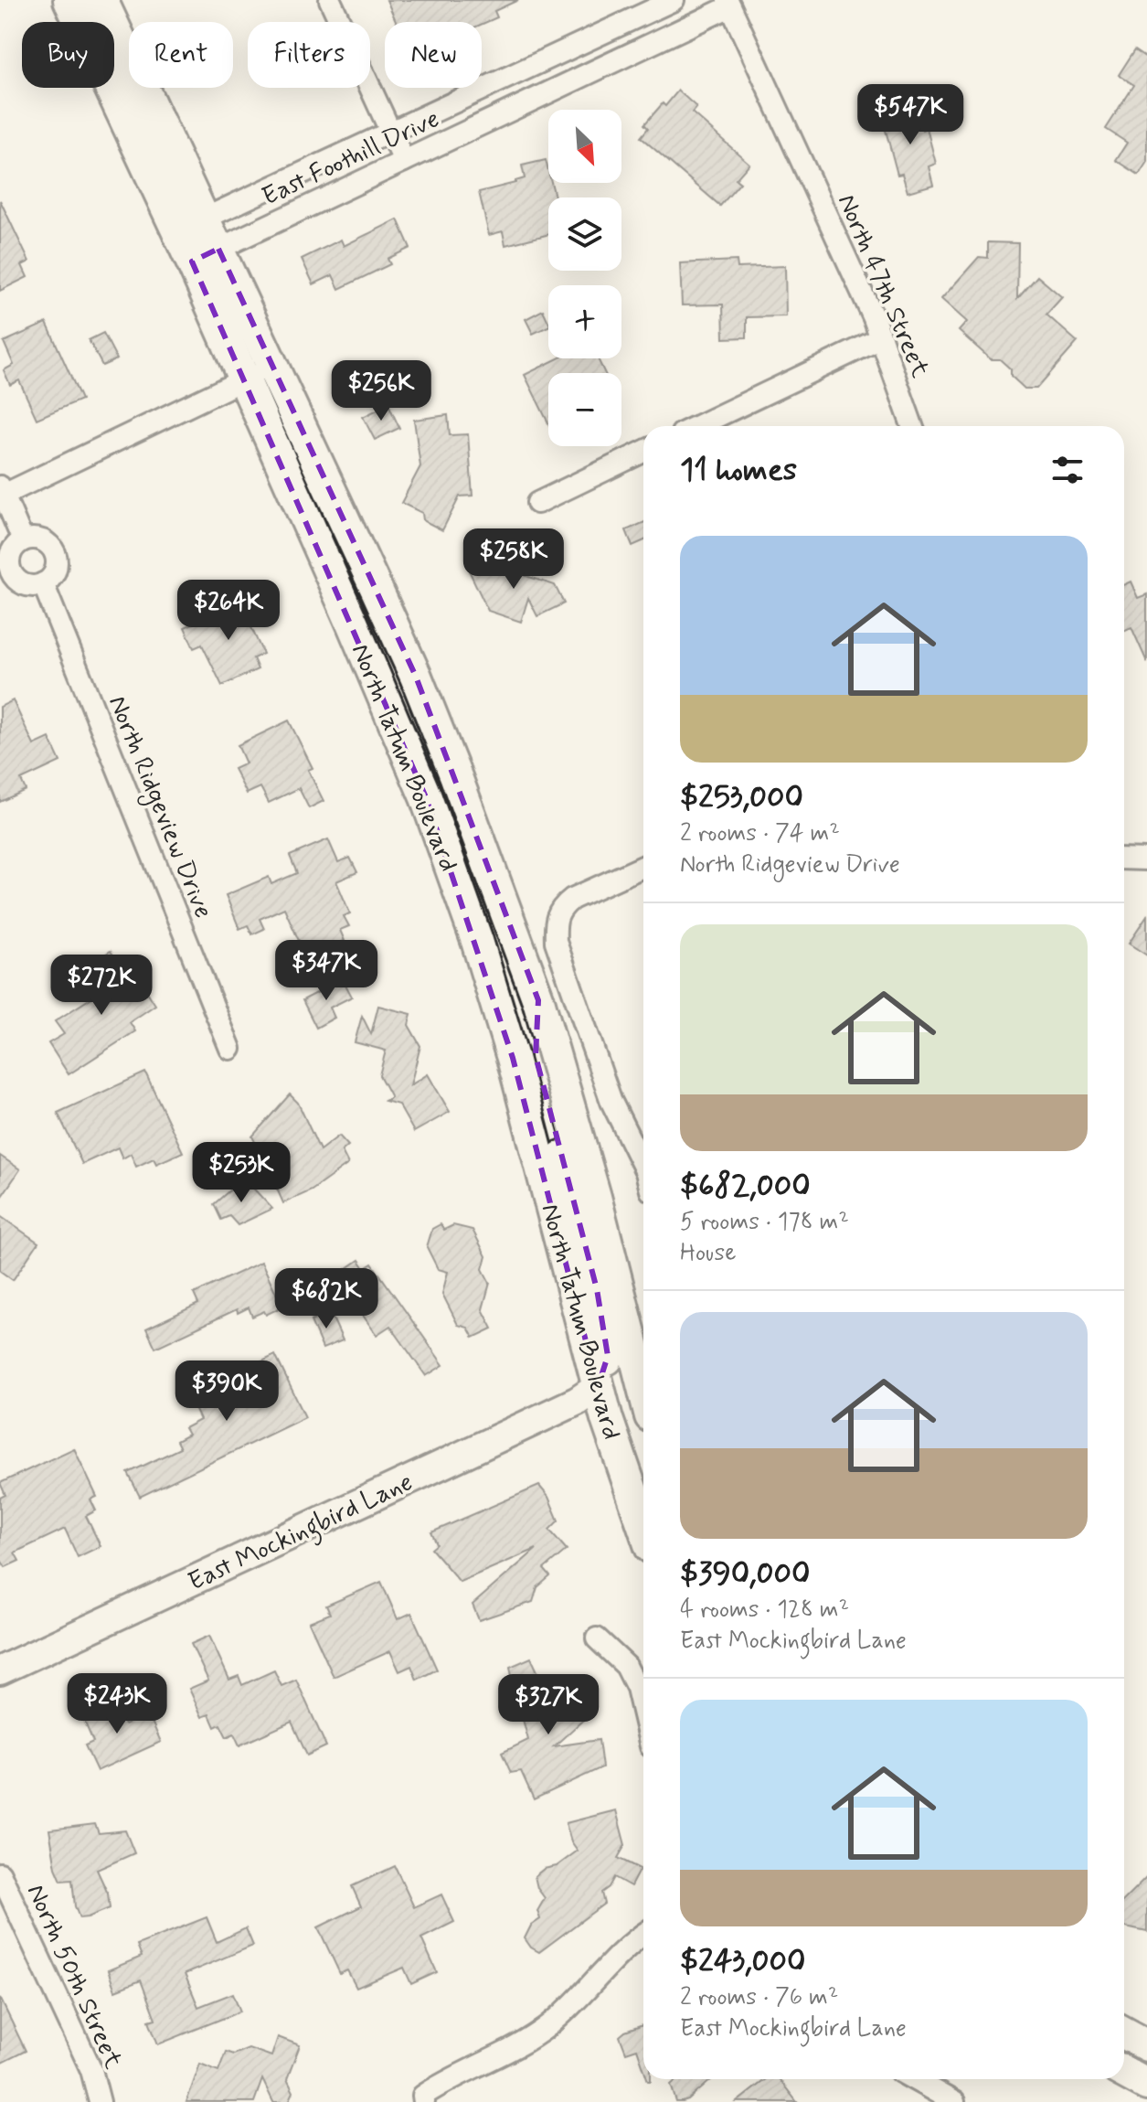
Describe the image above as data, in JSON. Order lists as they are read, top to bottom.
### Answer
{
  "streets": {
    "main road": ["North Tatum Boulevard"],
    "street": [
      "East Foothill Drive",
      "North 47th Street",
      "North Ridgeview Drive",
      "East Mockingbird Lane",
      "North 50th Street"
    ]
  },
  "crossings": [
    ["East Foothill Drive", "North 47th Street"],
    ["East Foothill Drive", "North Tatum Boulevard"],
    ["North Tatum Boulevard", "East Mockingbird Lane"]
  ],
  "north": "bottom right",
  "page": {
    "chip": [
      "Buy",
      "Rent",
      "Filters",
      "New"
    ],
    "price": [
      "$547K",
      "$256K",
      "$258K",
      "$264K",
      "$347K",
      "$272K",
      "$253K",
      "$682K",
      "$390K",
      "$243K",
      "$327K"
    ],
    "map_buttons": ["+", "−"],
    "heading": "11 homes",
    "list": [
      {
        "name": "$253,000",
        "note": "2 rooms · 74 m² · North Ridgeview Drive"
      },
      {
        "name": "$682,000",
        "note": "5 rooms · 178 m² · House"
      },
      {
        "name": "$390,000",
        "note": "4 rooms · 128 m² · East Mockingbird Lane"
      },
      {
        "name": "$243,000",
        "note": "2 rooms · 76 m² · East Mockingbird Lane"
      }
    ]
  }
}
